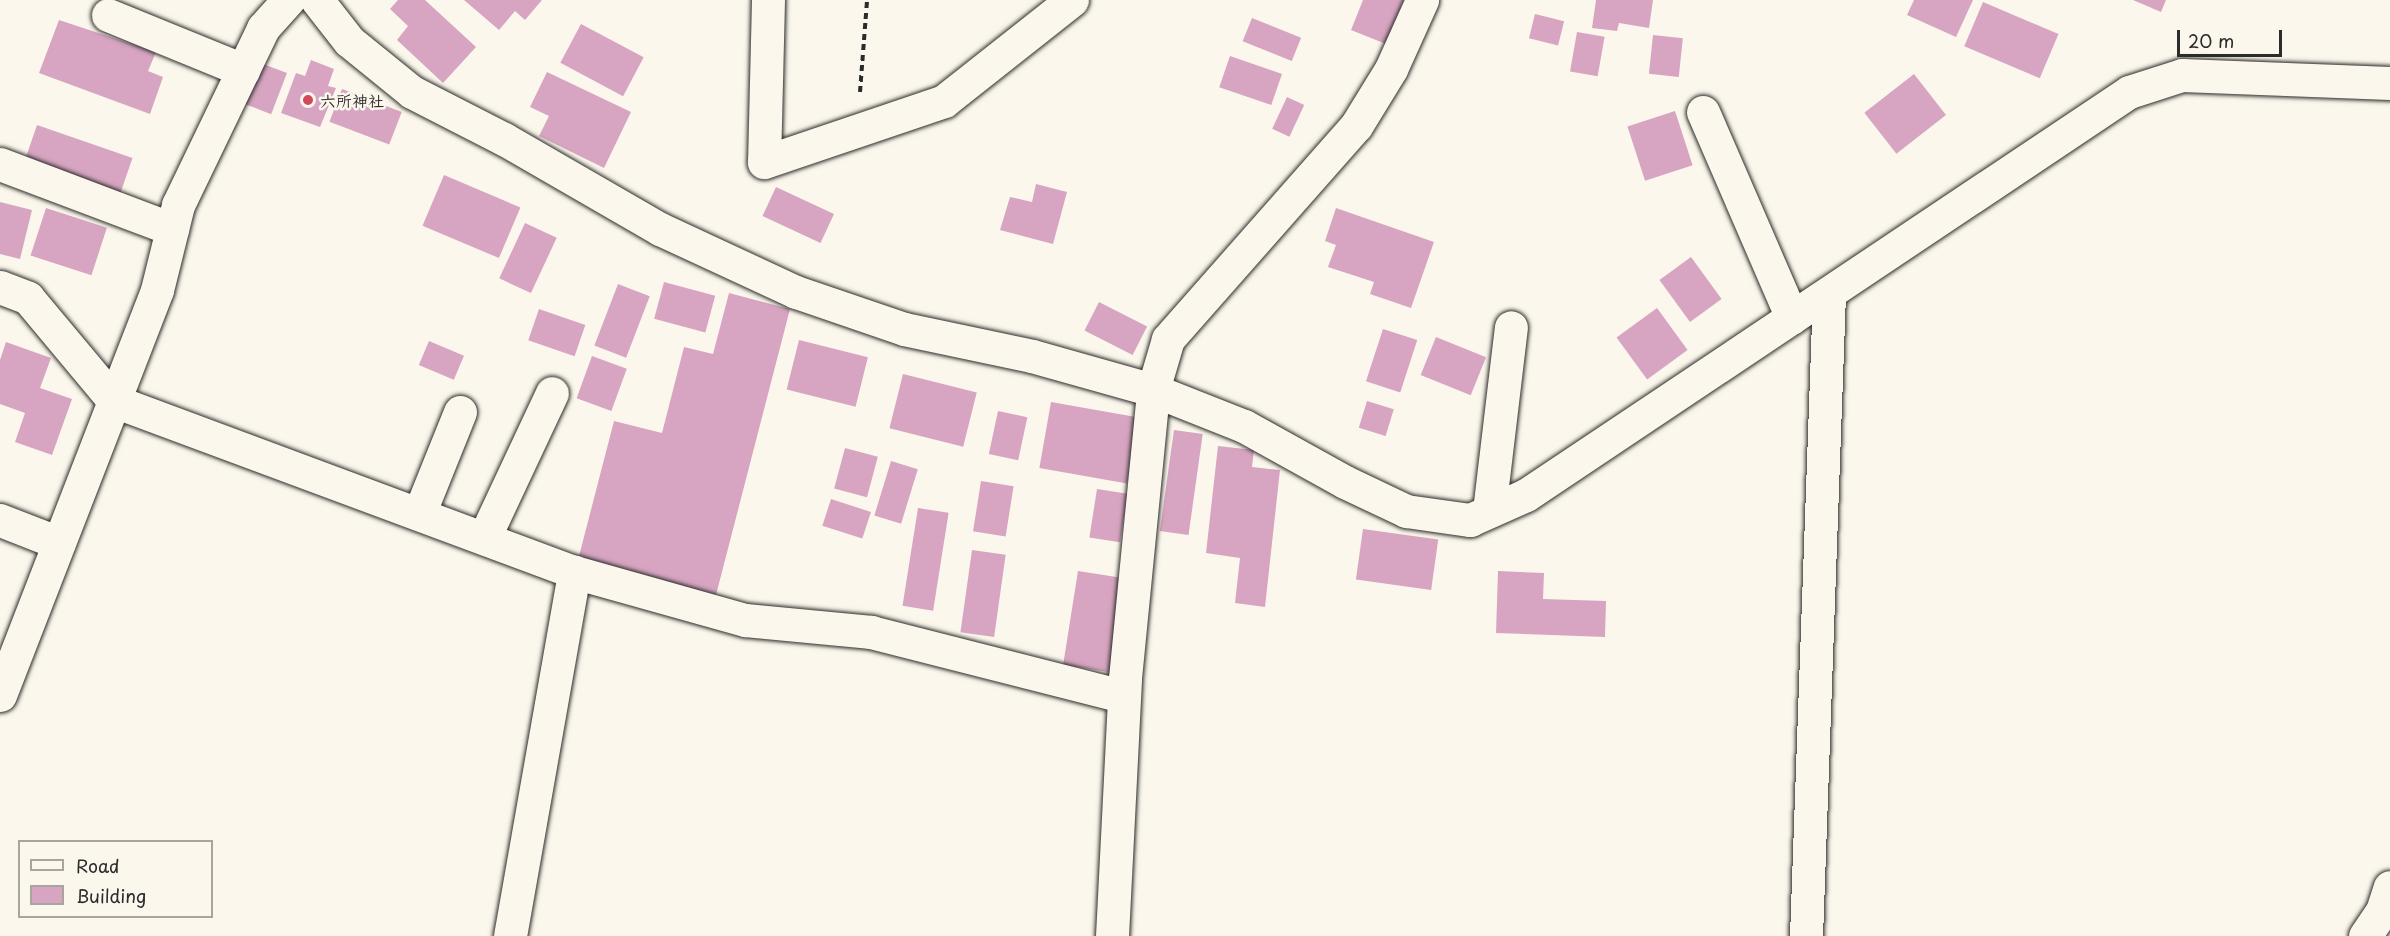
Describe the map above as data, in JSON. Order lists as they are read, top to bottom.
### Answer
{
  "places": ["六所神社"],
  "legend": ["Road", "Building"],
  "scale_bar": "20 m"
}
